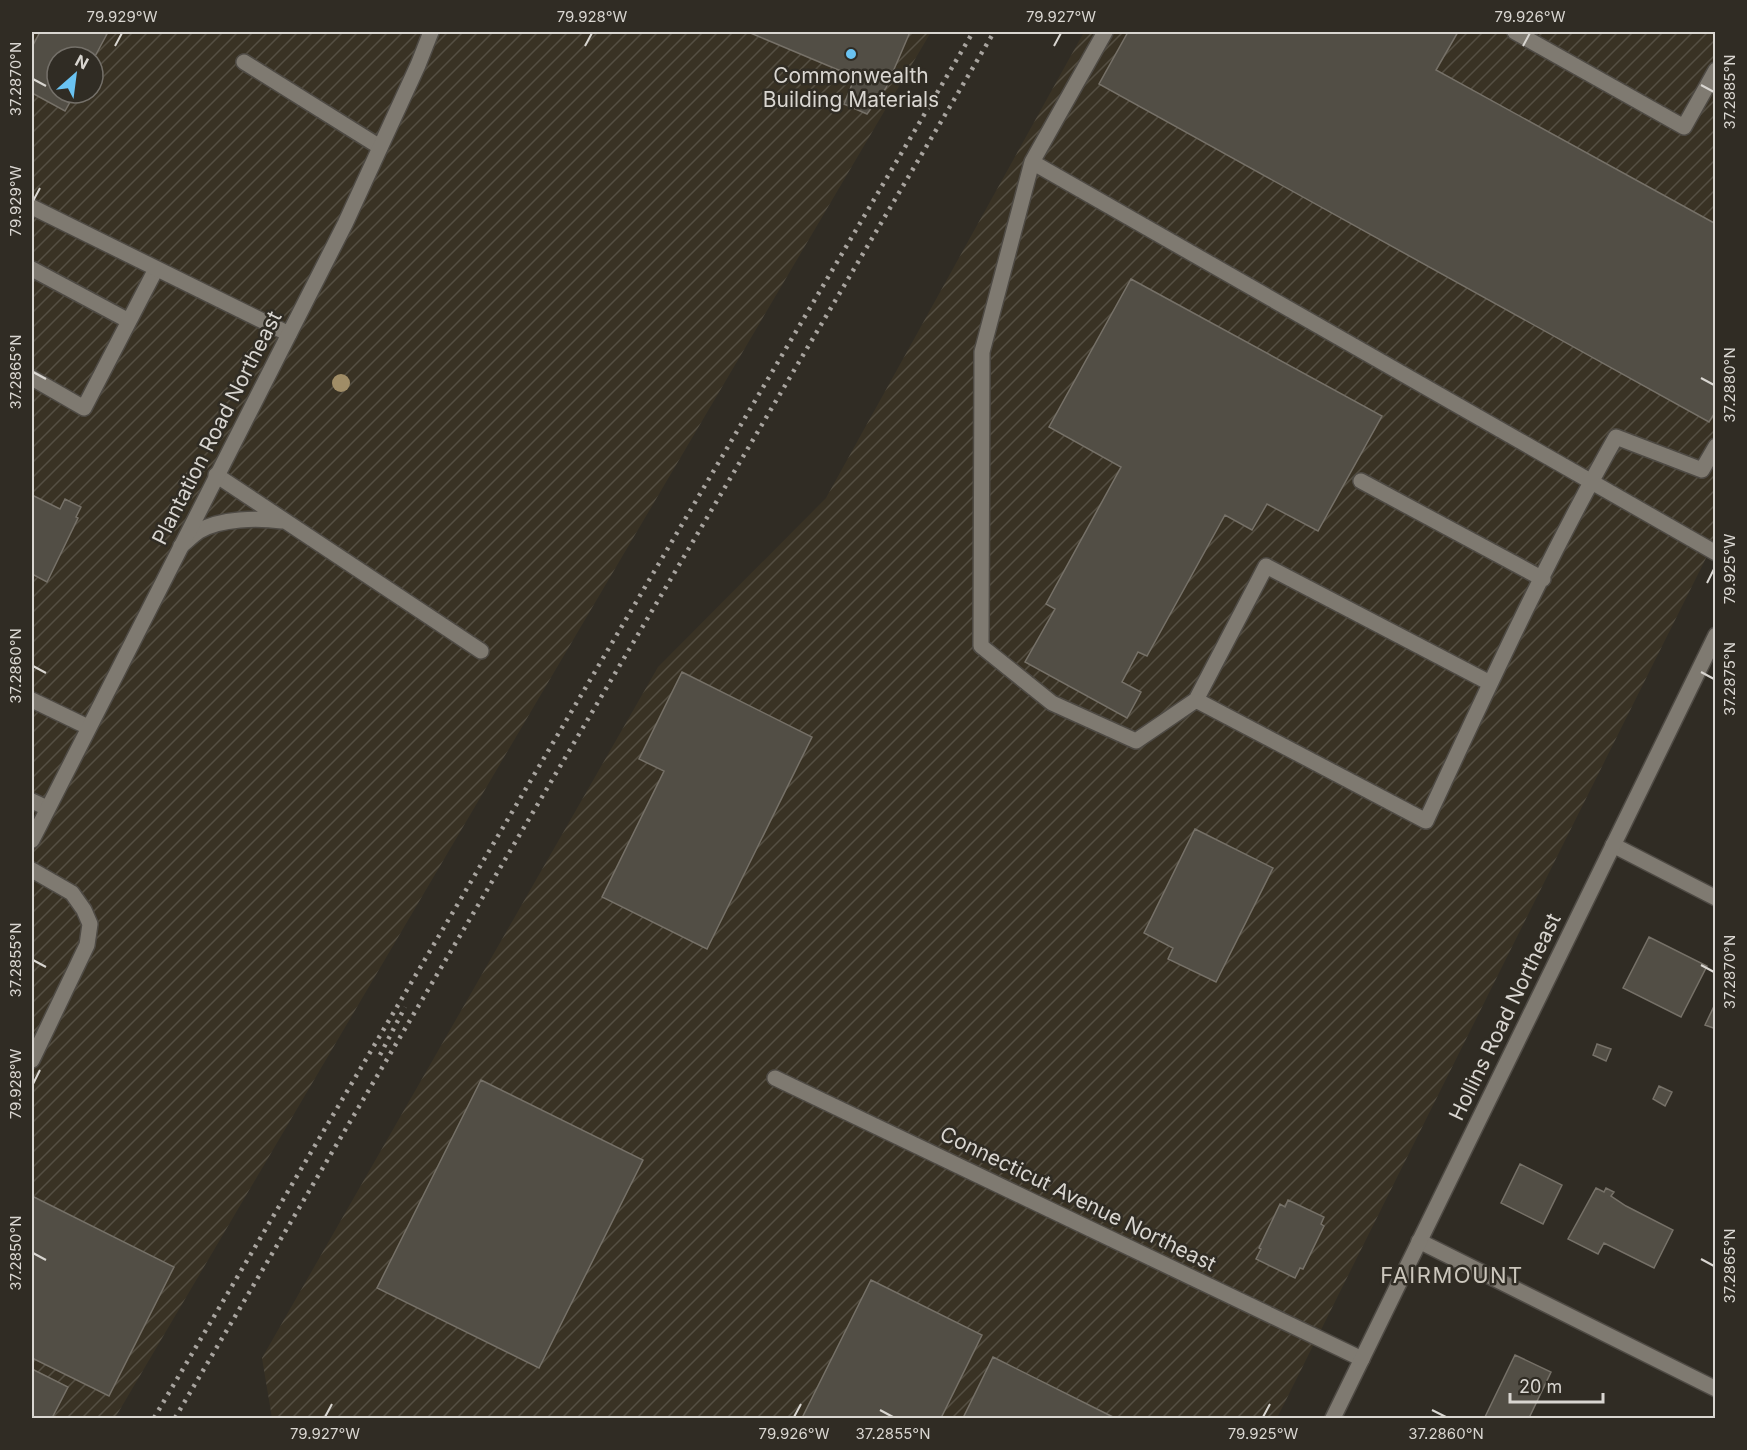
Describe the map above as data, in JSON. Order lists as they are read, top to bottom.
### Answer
{
  "streets": {
    "street": ["Plantation Road Northeast", "Hollins Road Northeast", "Connecticut Avenue Northeast"]
  },
  "crossings": [
    ["Hollins Road Northeast", "Connecticut Avenue Northeast"]
  ],
  "districts": ["FAIRMOUNT"],
  "places": ["Commonwealth Building Materials"],
  "scale_bar": "20 m",
  "north": "top right",
  "coordinates": [
    "79.929°W",
    "79.928°W",
    "79.927°W",
    "79.926°W",
    "37.2870°N",
    "37.2885°N",
    "37.2865°N",
    "37.2880°N",
    "79.925°W",
    "37.2860°N",
    "37.2875°N",
    "37.2855°N",
    "37.2850°N"
  ]
}
